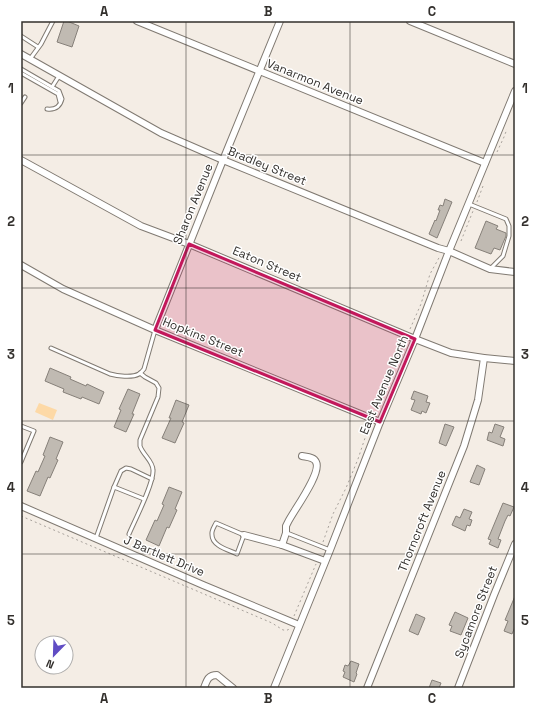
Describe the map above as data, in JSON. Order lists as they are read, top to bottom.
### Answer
{
  "streets": {
    "street": [
      "Vanarmon Avenue",
      "Bradley Street",
      "Sharon Avenue",
      "Eaton Street",
      "Hopkins Street",
      "East Avenue North",
      "Thorncroft Avenue",
      "J Bartlett Drive",
      "Sycamore Street"
    ]
  },
  "crossings": [
    ["Vanarmon Avenue", "Sharon Avenue"],
    ["Vanarmon Avenue", "East Avenue North"],
    ["Bradley Street", "Sharon Avenue"],
    ["Bradley Street", "East Avenue North"],
    ["Sharon Avenue", "Eaton Street"],
    ["Sharon Avenue", "Hopkins Street"],
    ["Eaton Street", "East Avenue North"],
    ["Eaton Street", "Thorncroft Avenue"],
    ["Hopkins Street", "East Avenue North"],
    ["East Avenue North", "J Bartlett Drive"]
  ],
  "north": "bottom left",
  "grid": {
    "columns": ["A", "B", "C"],
    "rows": [
      "1",
      "2",
      "3",
      "4",
      "5"
    ]
  }
}
